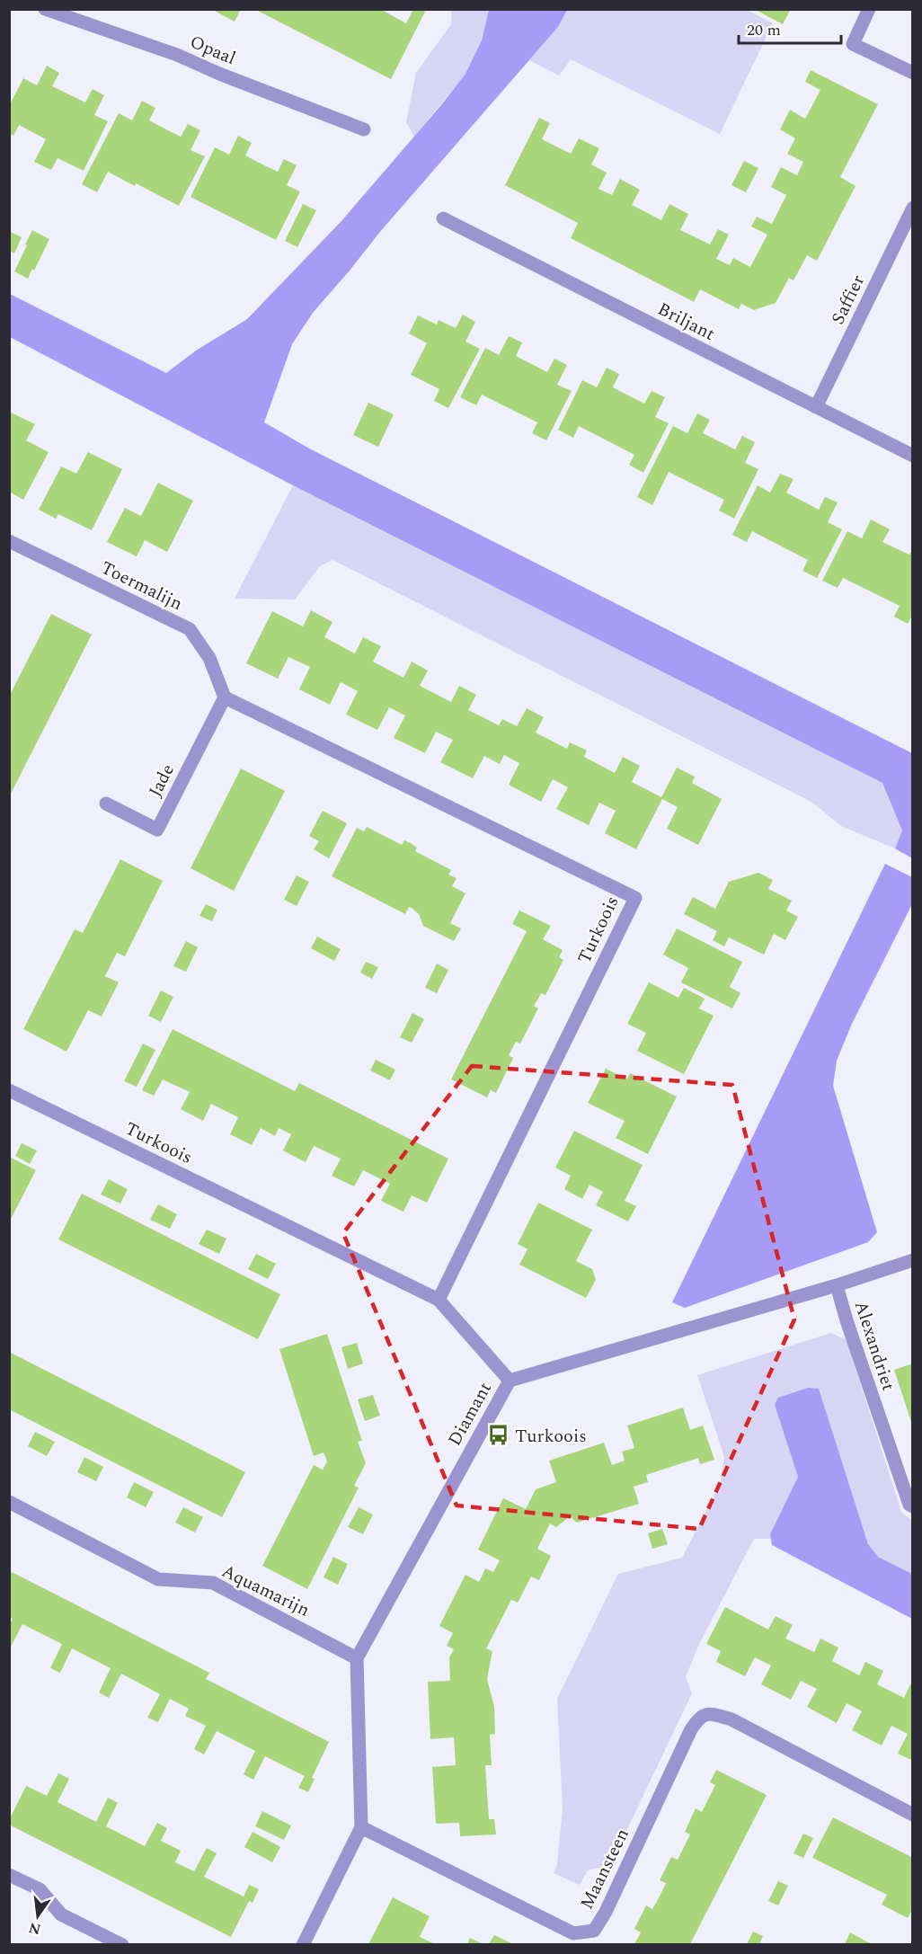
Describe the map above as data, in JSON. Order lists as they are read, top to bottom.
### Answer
{
  "streets": {
    "street": [
      "Opaal",
      "Saffier",
      "Briljant",
      "Toermalijn",
      "Jade",
      "Turkoois",
      "Alexandriet",
      "Diamant",
      "Aquamarijn",
      "Maansteen"
    ]
  },
  "crossings": [
    ["Saffier", "Briljant"],
    ["Toermalijn", "Jade"],
    ["Toermalijn", "Turkoois"],
    ["Jade", "Turkoois"],
    ["Turkoois", "Diamant"],
    ["Alexandriet", "Diamant"],
    ["Diamant", "Aquamarijn"]
  ],
  "places": {
    "bus stop": ["Turkoois"]
  },
  "scale_bar": "20 m",
  "north": "bottom"
}
